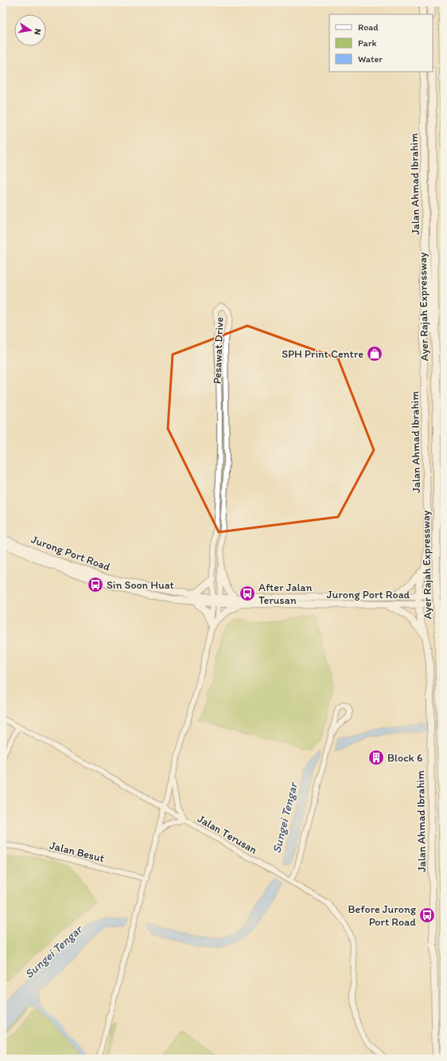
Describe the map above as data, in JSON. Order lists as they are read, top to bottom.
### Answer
{
  "streets": {
    "highway": ["Ayer Rajah Expressway"],
    "main road": ["Jalan Ahmad Ibrahim", "Jurong Port Road"],
    "street": ["Pesawat Drive", "Jalan Terusan", "Jalan Besut"]
  },
  "crossings": [
    ["Jalan Ahmad Ibrahim", "Jurong Port Road"],
    ["Pesawat Drive", "Jurong Port Road"]
  ],
  "water": ["Sungei Tengar"],
  "places": {
    "shop": ["SPH Print Centre"],
    "bus stop": ["Sin Soon Huat", "After Jalan Terusan", "Before Jurong Port Road"],
    "building": ["Block 6"]
  },
  "legend": ["Road", "Park", "Water"],
  "north": "right"
}
